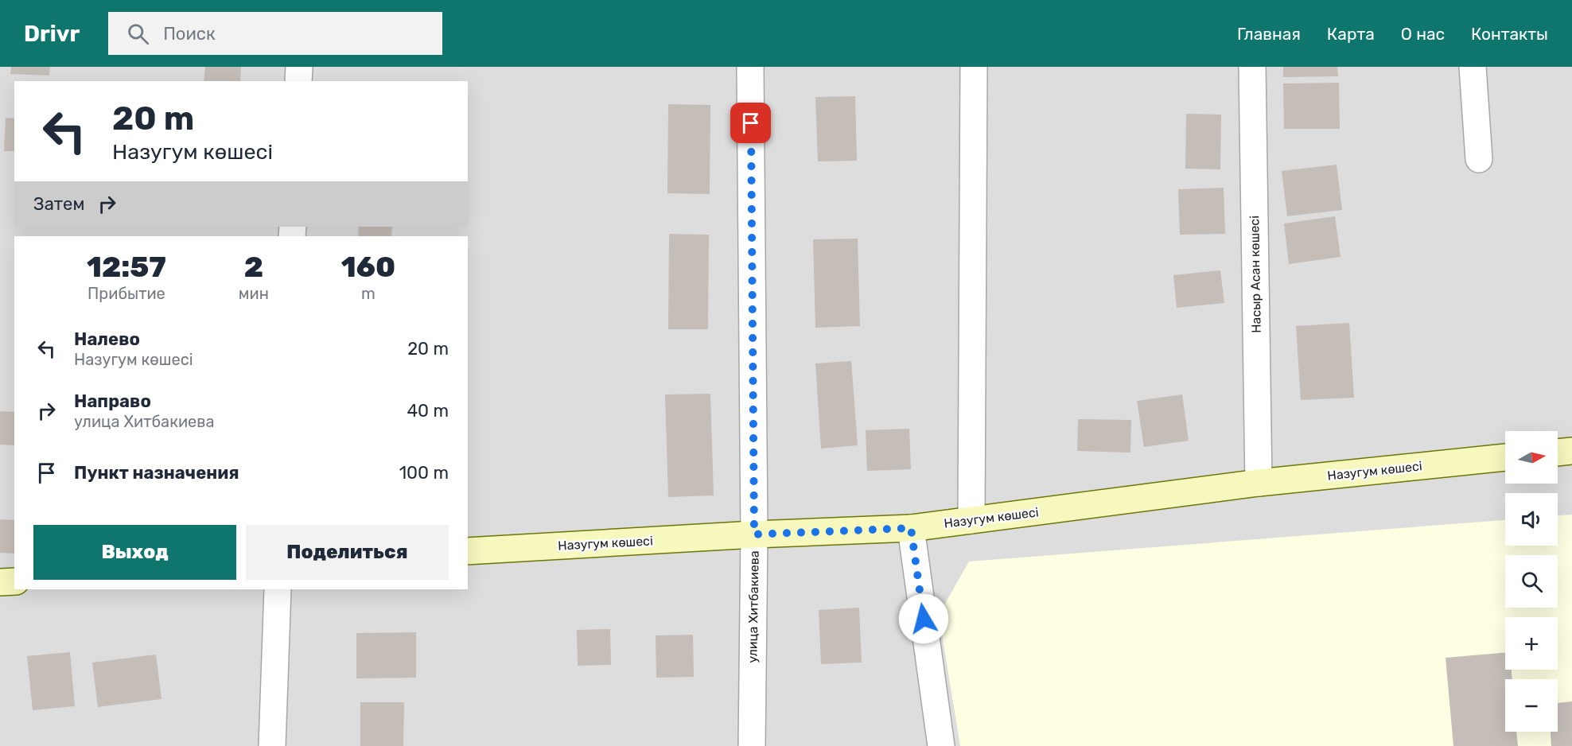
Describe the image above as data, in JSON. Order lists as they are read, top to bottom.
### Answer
{
  "streets": {
    "street": ["Насыр Асан көшесі", "Назугум көшесі", "улица Хитбакиева"]
  },
  "crossings": [
    ["Насыр Асан көшесі", "Назугум көшесі"],
    ["Назугум көшесі", "улица Хитбакиева"]
  ],
  "north": "right",
  "page": {
    "header": "Drivr",
    "search": "Поиск",
    "nav": [
      "Главная",
      "Карта",
      "О нас",
      "Контакты"
    ],
    "turn": ["20 m", "Назугум көшесі"],
    "then": "Затем",
    "eta": [
      "12:57",
      "Прибытие",
      "2",
      "мин",
      "160",
      "m"
    ],
    "list": [
      {
        "name": "Налево",
        "note": "Назугум көшесі",
        "value": "20 m"
      },
      {
        "name": "Направо",
        "note": "улица Хитбакиева",
        "value": "40 m"
      },
      {
        "name": "Пункт назначения",
        "value": "100 m"
      }
    ],
    "map_buttons": ["+", "−"],
    "buttons": ["Выход", "Поделиться"]
  }
}
